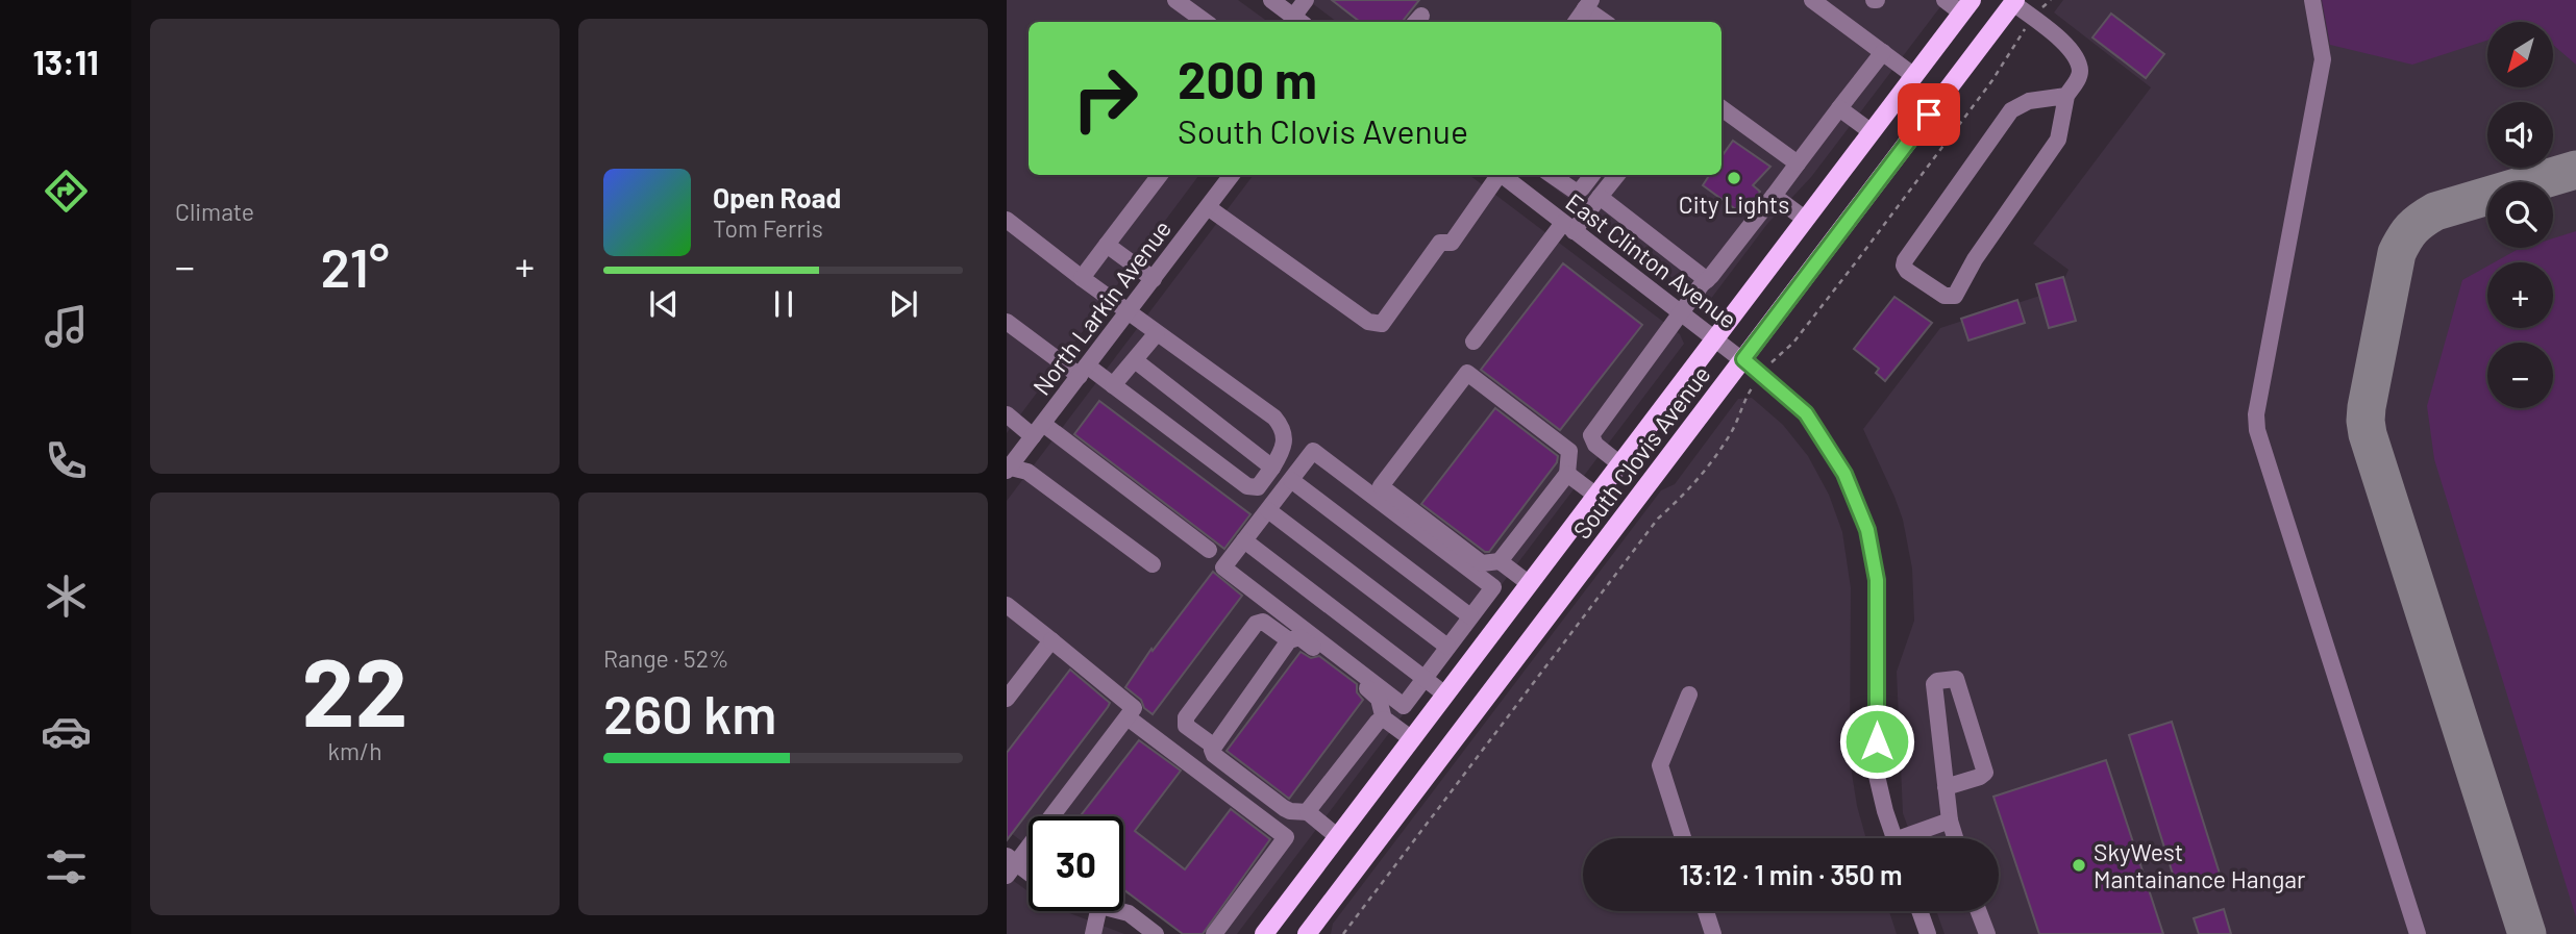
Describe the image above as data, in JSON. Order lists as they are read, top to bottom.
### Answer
{
  "streets": {
    "main road": ["South Clovis Avenue"],
    "street": ["East Clinton Avenue", "North Larkin Avenue"]
  },
  "crossings": [
    ["East Clinton Avenue", "South Clovis Avenue"]
  ],
  "places": ["City Lights", "SkyWest Mantainance Hangar"],
  "north": "bottom left",
  "page": {
    "tabs": "13:11",
    "tile": [
      "Climate",
      ["22", "km/h"],
      ["Range · 52%", "260 km"]
    ],
    "map_buttons": ["+", "−"],
    "turn": ["200 m", "South Clovis Avenue"],
    "song": ["Open Road", "Tom Ferris"],
    "heat": ["−", "21°", "+"],
    "limit": "30",
    "trip": "13:12 · 1 min · 350 m"
  }
}
